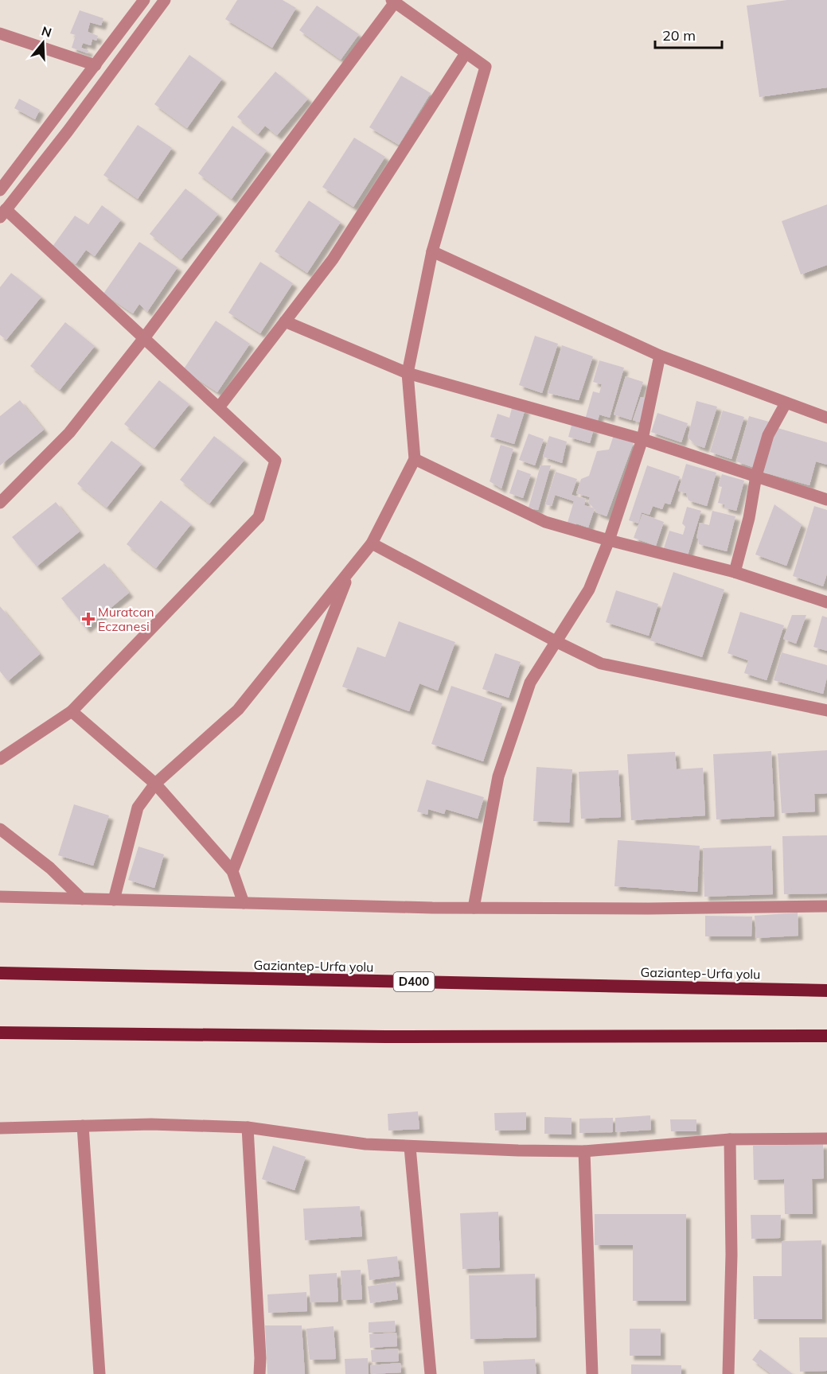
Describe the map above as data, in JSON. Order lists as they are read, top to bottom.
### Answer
{
  "streets": {
    "highway": ["Gaziantep-Urfa yolu", "D400"]
  },
  "places": {
    "health": ["Muratcan Eczanesi"]
  },
  "scale_bar": "20 m",
  "north": "top"
}
